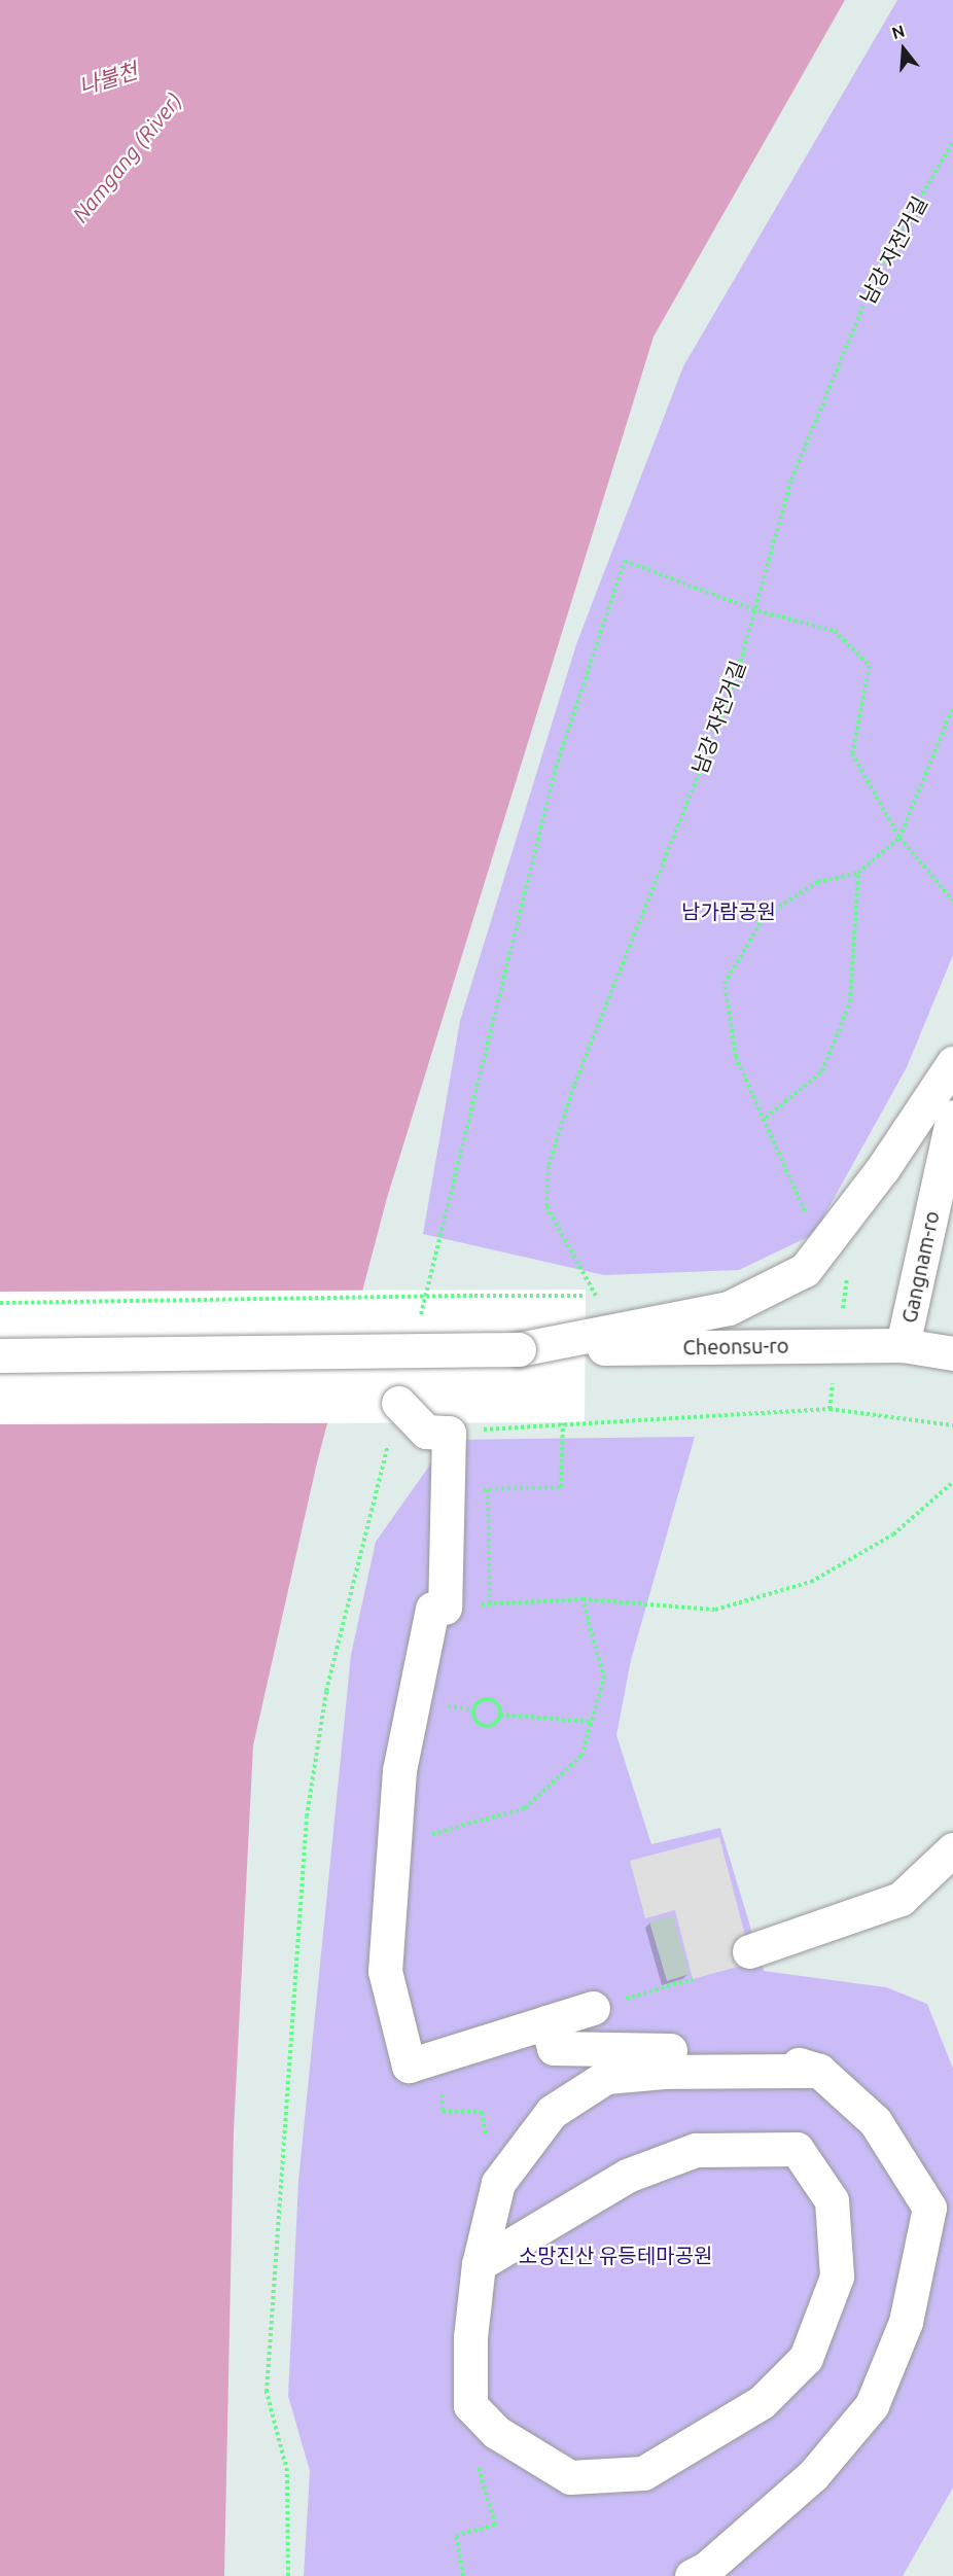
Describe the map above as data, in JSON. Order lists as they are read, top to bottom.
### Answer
{
  "streets": {
    "street": ["Gangnam-ro", "Cheonsu-ro"],
    "path": ["남강 자전거길"]
  },
  "crossings": [
    ["Gangnam-ro", "Cheonsu-ro"]
  ],
  "water": ["나불천", "Namgang (River)"],
  "parks": ["남가람공원", "소망진산 유등테마공원"],
  "north": "top"
}
